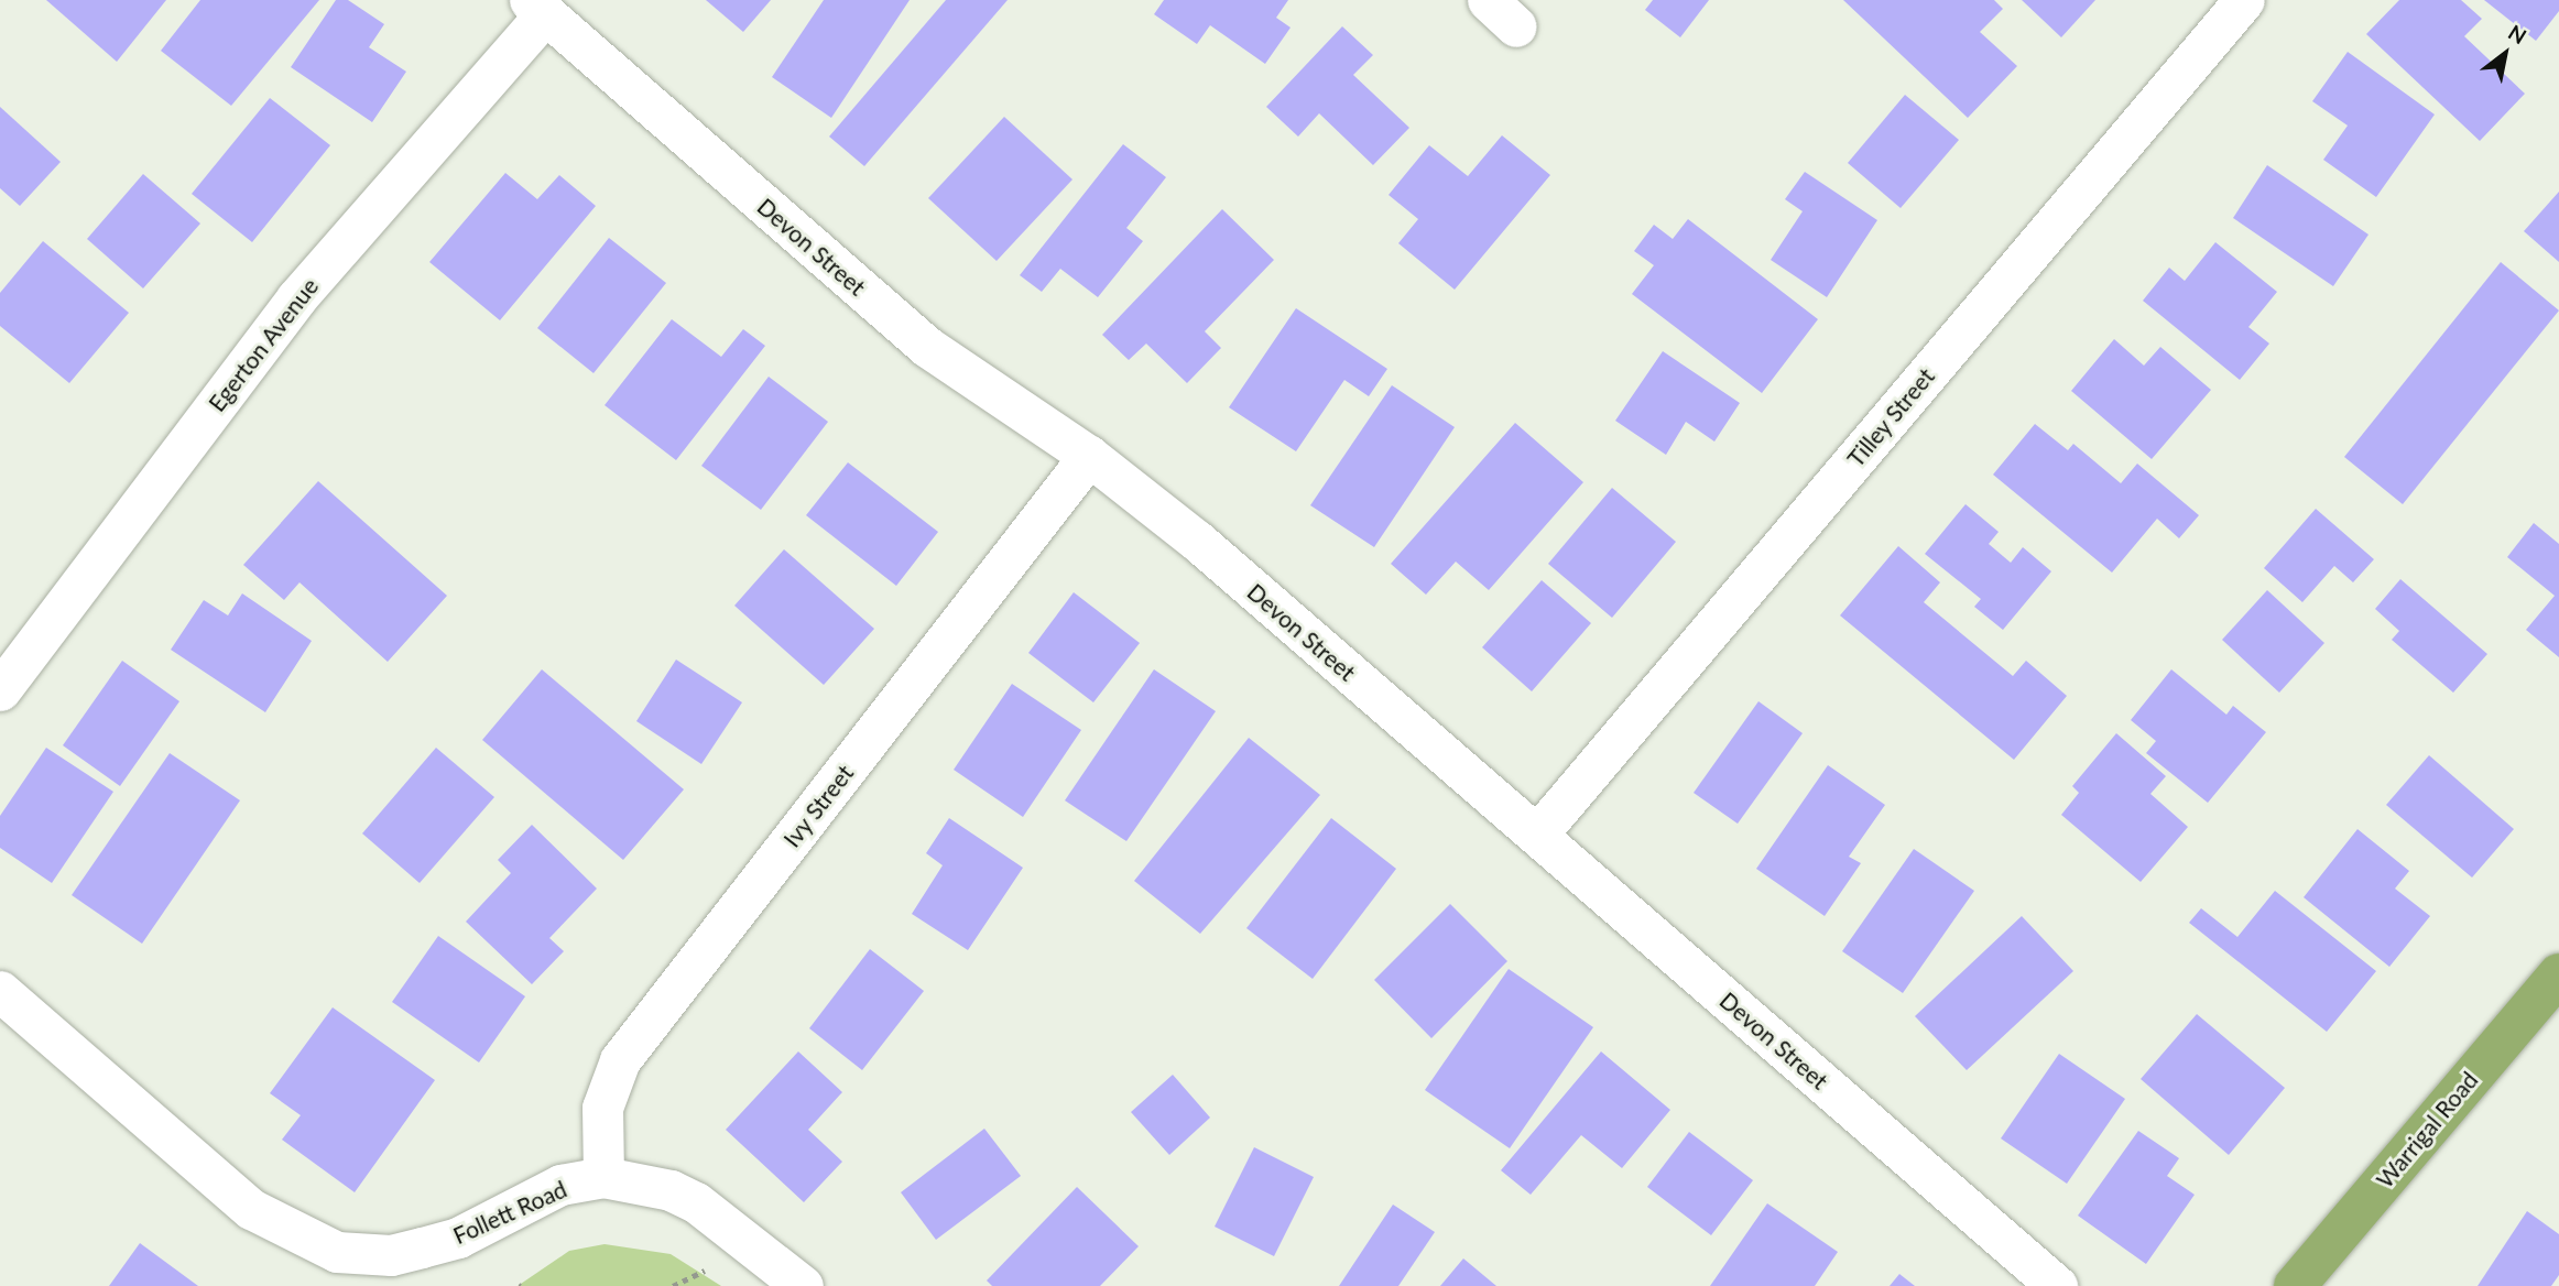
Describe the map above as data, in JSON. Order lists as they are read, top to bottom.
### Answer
{
  "streets": {
    "highway": ["Warrigal Road"],
    "street": [
      "Devon Street",
      "Egerton Avenue",
      "Tilley Street",
      "Ivy Street",
      "Follett Road"
    ]
  },
  "crossings": [
    ["Devon Street", "Egerton Avenue"],
    ["Devon Street", "Tilley Street"],
    ["Devon Street", "Ivy Street"],
    ["Ivy Street", "Follett Road"]
  ],
  "north": "top right"
}
